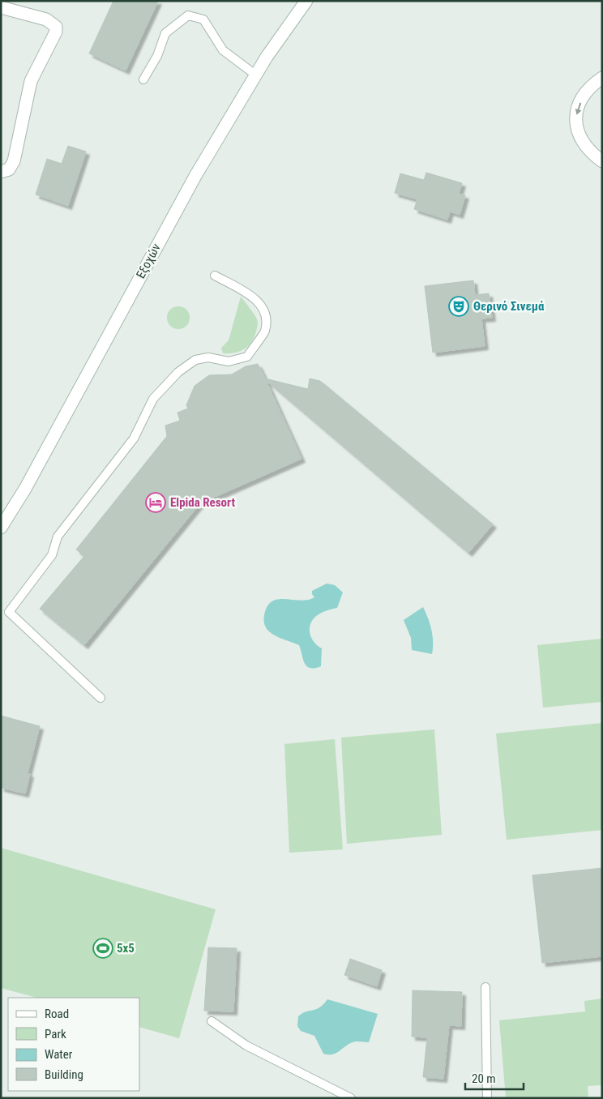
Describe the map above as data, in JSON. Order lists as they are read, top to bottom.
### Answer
{
  "streets": {
    "main road": ["Εξοχών"]
  },
  "places": {
    "theatre": ["Θερινό Σινεμά"],
    "hotel": ["Elpida Resort"],
    "sports": ["5x5"]
  },
  "legend": [
    "Road",
    "Park",
    "Water",
    "Building"
  ],
  "scale_bar": "20 m"
}
